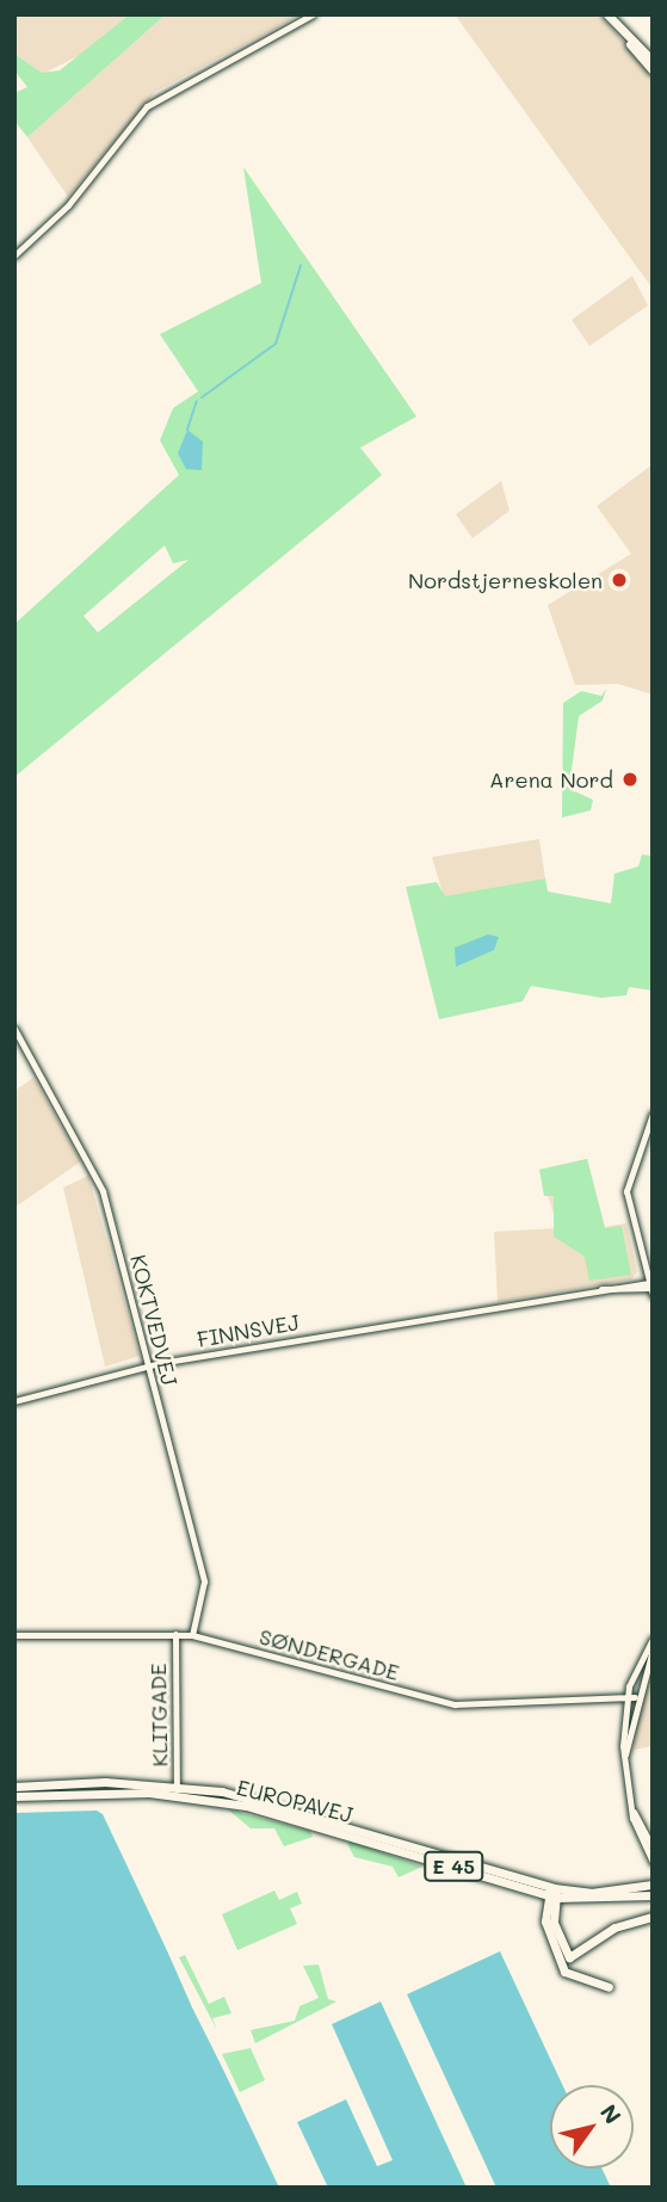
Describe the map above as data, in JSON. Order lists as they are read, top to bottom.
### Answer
{
  "streets": {
    "main road": ["EUROPAVEJ", "E 45"],
    "street": [
      "KOKTVEDVEJ",
      "FINNSVEJ",
      "SØNDERGADE",
      "KLITGADE"
    ]
  },
  "crossings": [
    ["KOKTVEDVEJ", "FINNSVEJ"],
    ["KOKTVEDVEJ", "SØNDERGADE"],
    ["SØNDERGADE", "KLITGADE"],
    ["KLITGADE", "EUROPAVEJ"]
  ],
  "places": ["Nordstjerneskolen", "Arena Nord"],
  "north": "top right"
}
